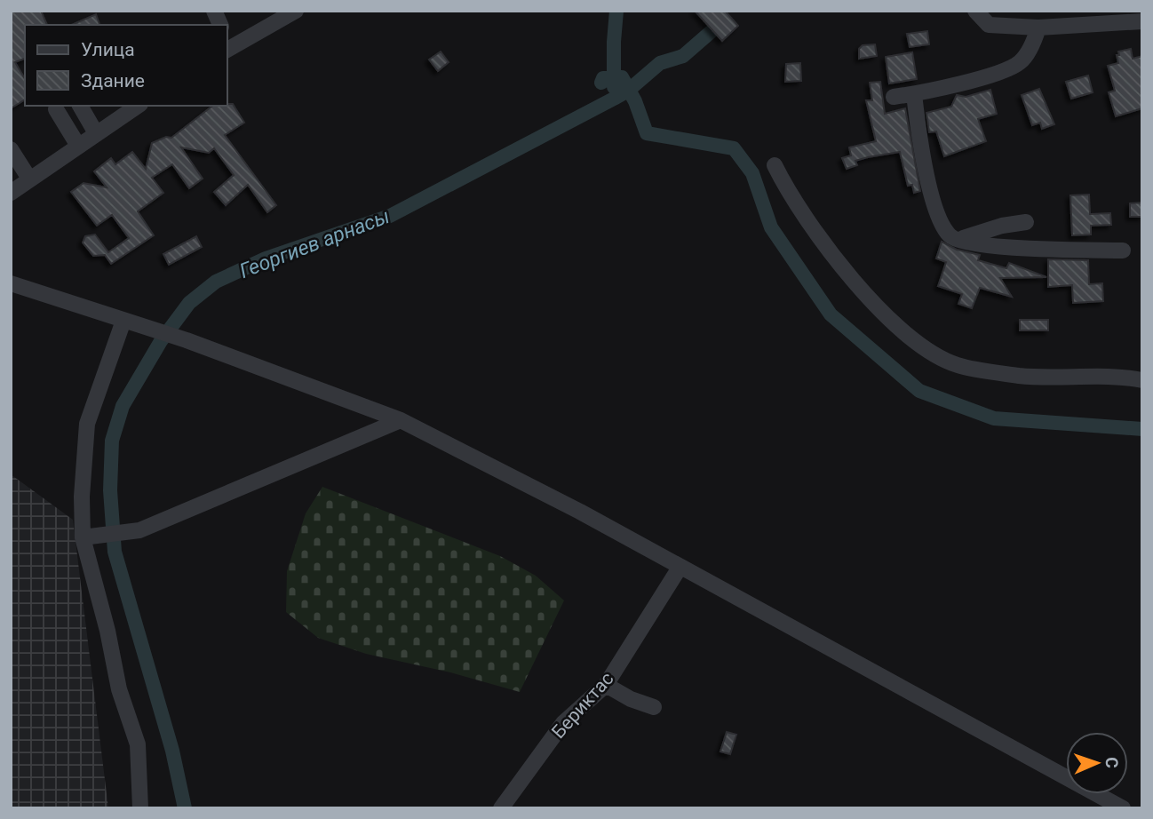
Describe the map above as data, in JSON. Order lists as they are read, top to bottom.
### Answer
{
  "streets": {
    "street": ["Бериктас"]
  },
  "water": ["Георгиев арнасы"],
  "legend": ["Улица", "Здание"],
  "north": "right"
}
